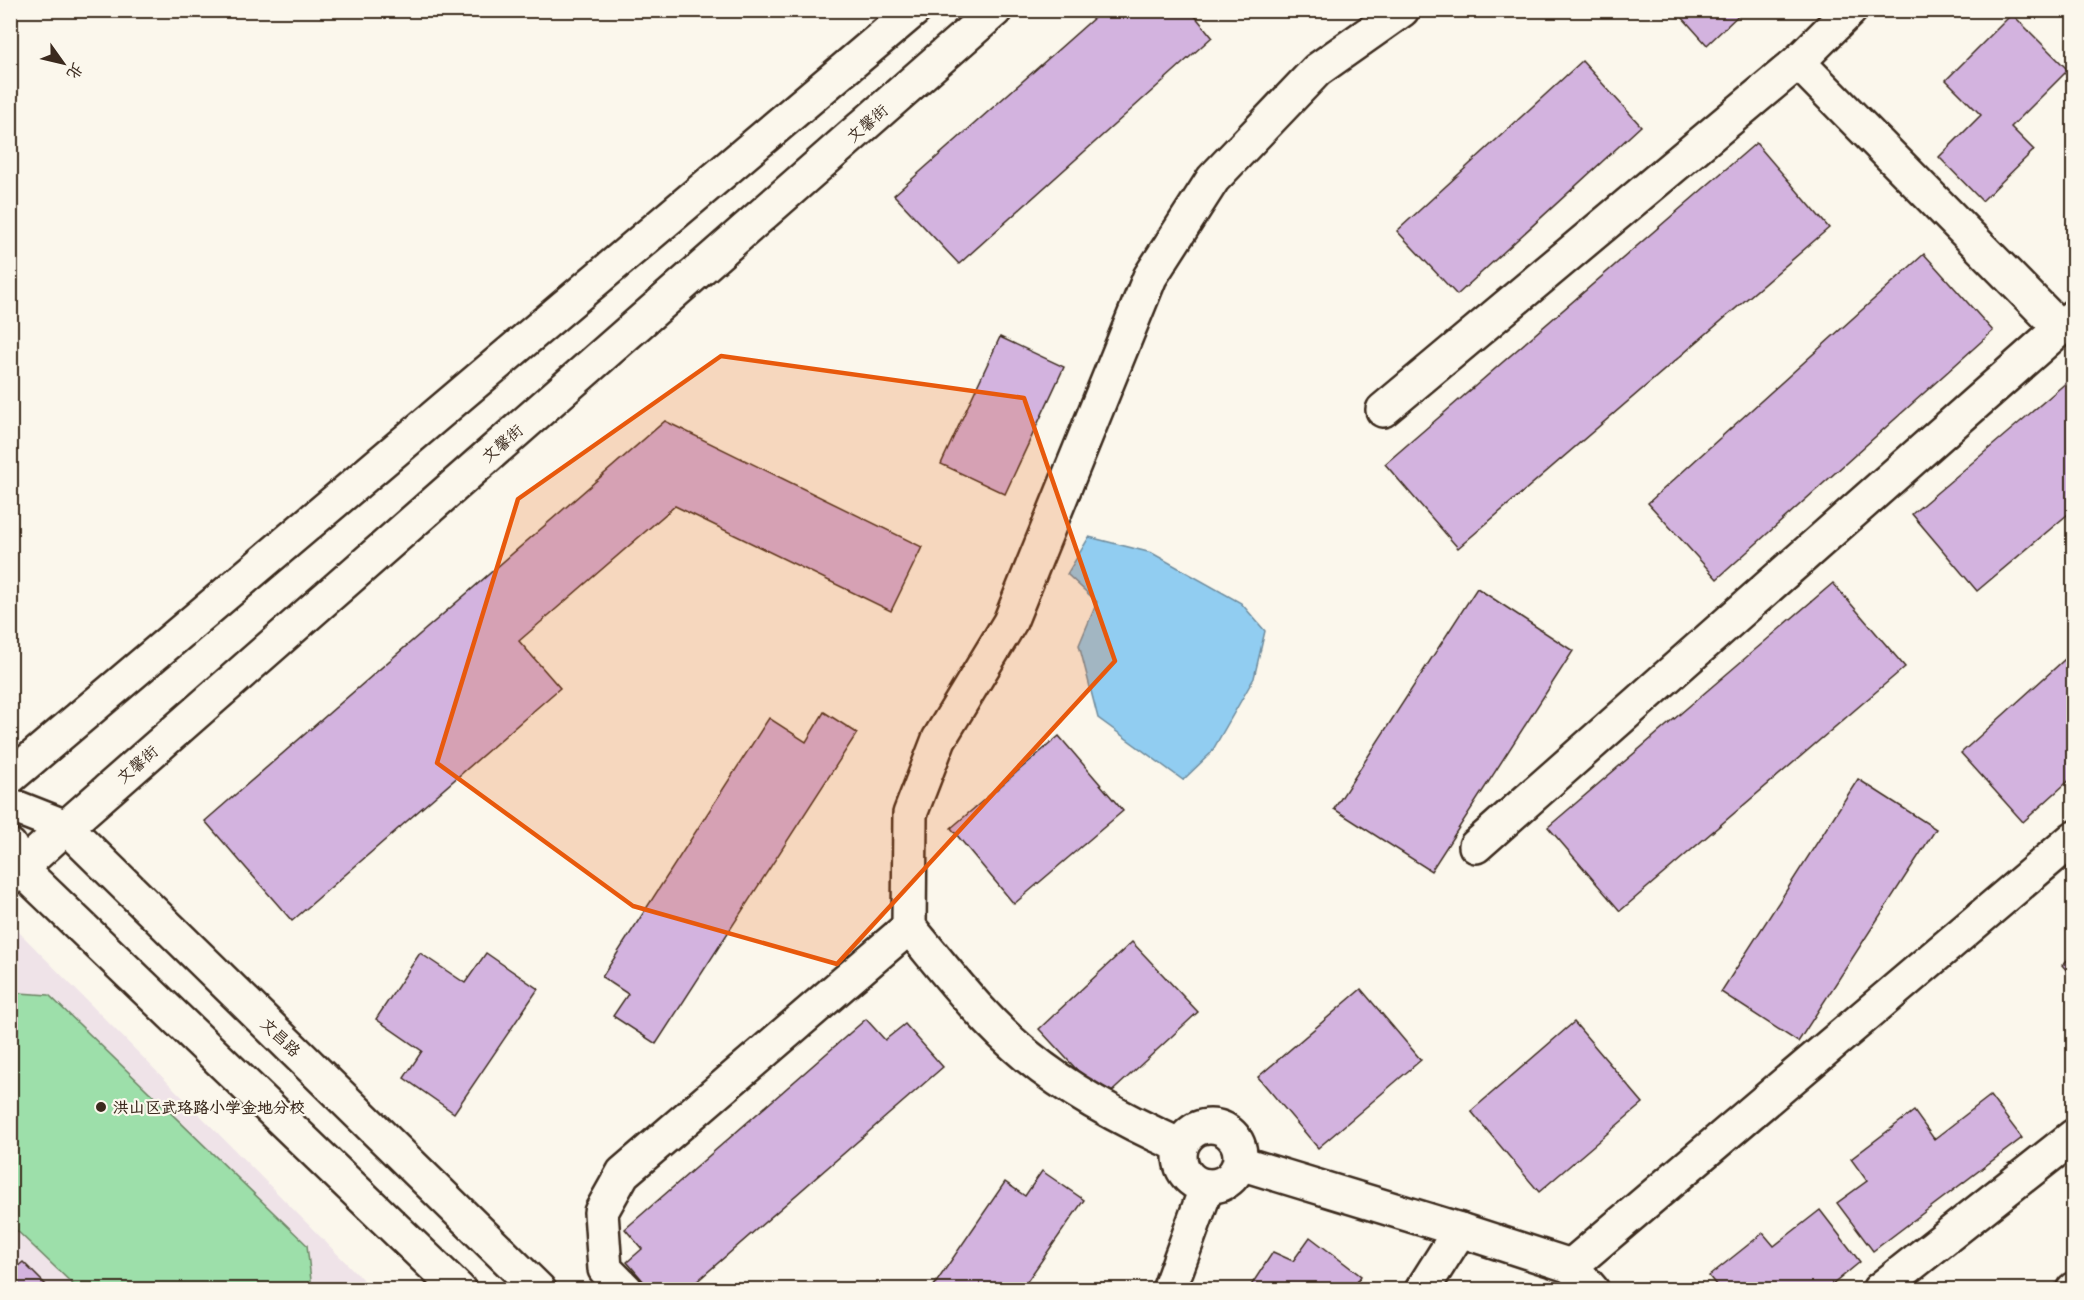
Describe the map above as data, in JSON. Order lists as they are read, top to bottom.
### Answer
{
  "streets": {
    "street": ["文馨街", "文昌路"]
  },
  "crossings": [
    ["文馨街", "文昌路"]
  ],
  "places": ["洪山区武珞路小学金地分校"],
  "north": "bottom right"
}
